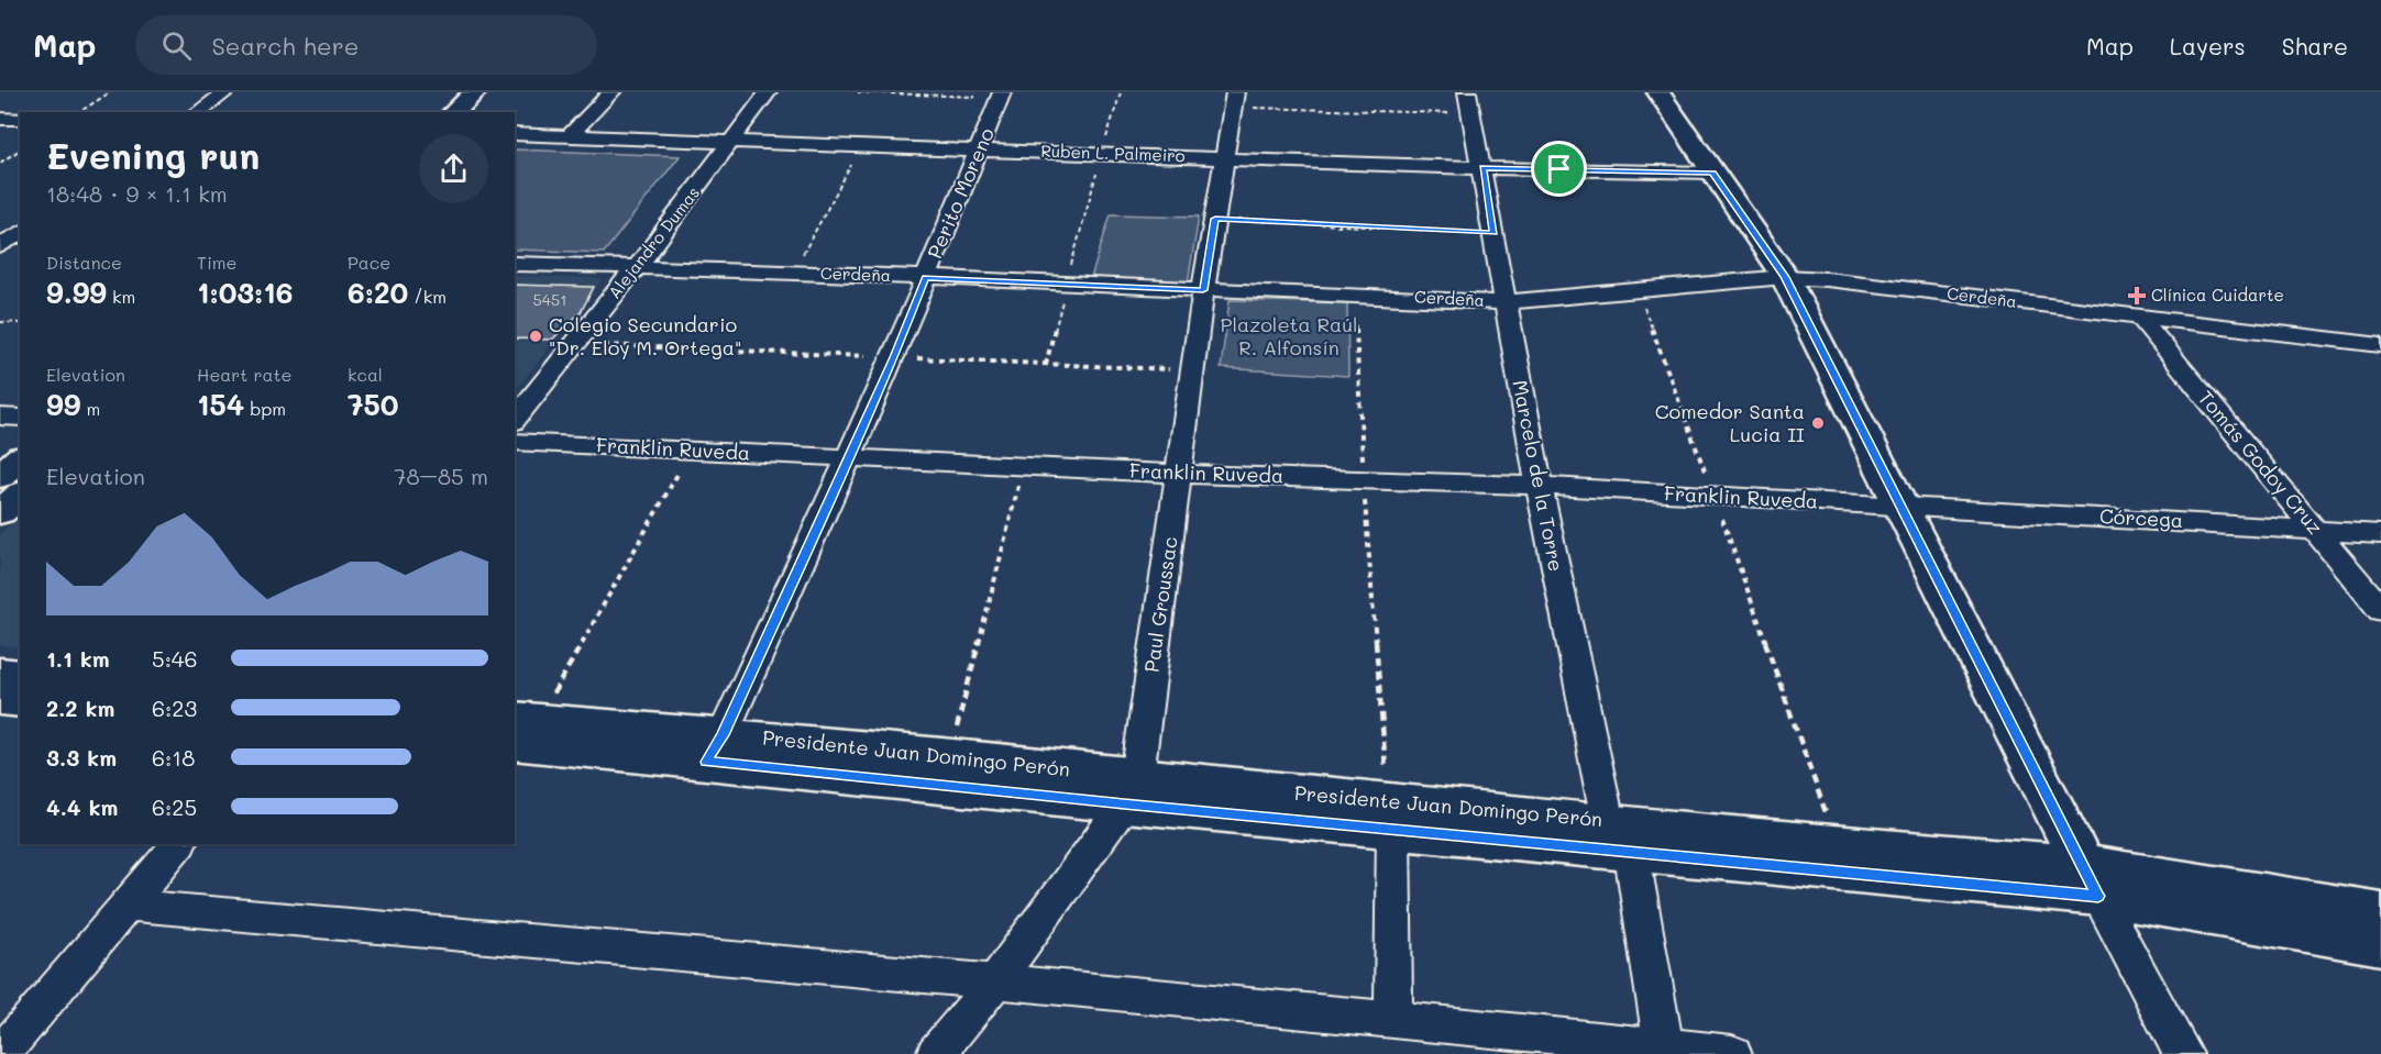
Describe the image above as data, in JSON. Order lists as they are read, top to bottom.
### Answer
{
  "streets": {
    "main road": ["Presidente Juan Domingo Perón"],
    "street": [
      "Ruben L. Palmeiro",
      "Perito Moreno",
      "Alejandro Dumas",
      "Cerdeña",
      "Franklin Ruveda",
      "Tomás Godoy Cruz",
      "Marcelo de la Torre",
      "Córcega",
      "Paul Groussac"
    ]
  },
  "crossings": [
    ["Ruben L. Palmeiro", "Perito Moreno"],
    ["Ruben L. Palmeiro", "Alejandro Dumas"],
    ["Ruben L. Palmeiro", "Marcelo de la Torre"],
    ["Ruben L. Palmeiro", "Paul Groussac"],
    ["Perito Moreno", "Cerdeña"],
    ["Perito Moreno", "Franklin Ruveda"],
    ["Perito Moreno", "Presidente Juan Domingo Perón"],
    ["Alejandro Dumas", "Cerdeña"],
    ["Cerdeña", "Tomás Godoy Cruz"],
    ["Cerdeña", "Marcelo de la Torre"],
    ["Cerdeña", "Paul Groussac"],
    ["Franklin Ruveda", "Marcelo de la Torre"],
    ["Franklin Ruveda", "Córcega"],
    ["Franklin Ruveda", "Paul Groussac"],
    ["Tomás Godoy Cruz", "Córcega"],
    ["Marcelo de la Torre", "Presidente Juan Domingo Perón"],
    ["Paul Groussac", "Presidente Juan Domingo Perón"]
  ],
  "parks": ["Plazoleta Raúl R. Alfonsín"],
  "places": {
    "health": ["Clínica Cuidarte"],
    "other": ["Colegio Secundario \"Dr. Eloy M. Ortega\"", "Comedor Santa Lucia II"]
  },
  "house_numbers": ["5451"],
  "page": {
    "header": "Map",
    "search": "Search here",
    "nav": ["Map", "Layers", "Share"],
    "heading": ["Evening run", "18:48 · 9 × 1.1 km"],
    "stats": [
      ["Distance", "9.99 km"],
      ["Time", "1:03:16"],
      ["Pace", "6:20 /km"],
      ["Elevation", "99 m"],
      ["Heart rate", "154 bpm"],
      ["kcal", "750"]
    ],
    "chart": ["Elevation", "78–85 m"],
    "list": [
      {
        "name": "1.1 km",
        "note": "5:46"
      },
      {
        "name": "2.2 km",
        "note": "6:23"
      },
      {
        "name": "3.3 km",
        "note": "6:18"
      },
      {
        "name": "4.4 km",
        "note": "6:25"
      }
    ]
  }
}
